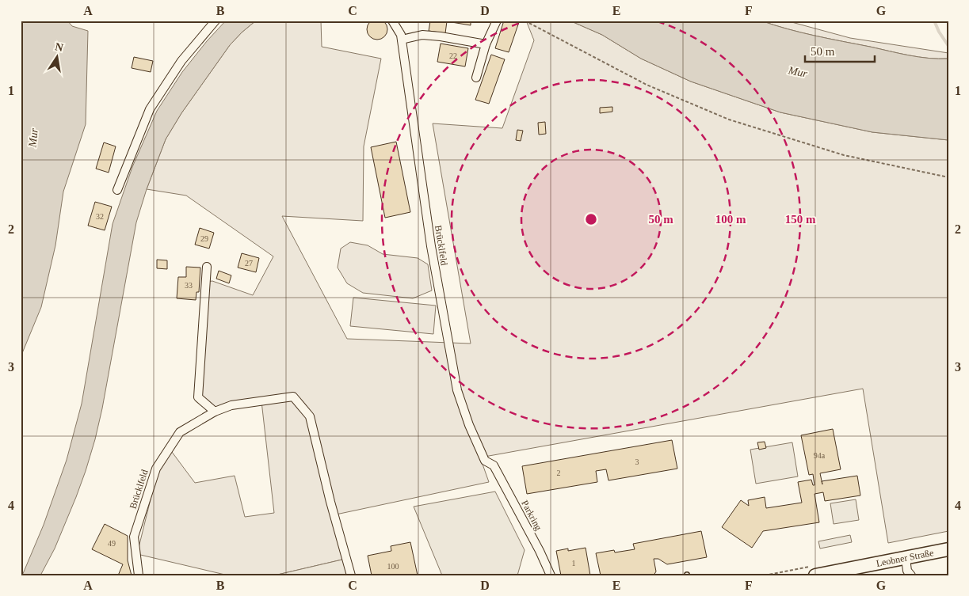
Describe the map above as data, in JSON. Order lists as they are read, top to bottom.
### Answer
{
  "streets": {
    "main road": ["Leobner Straße"],
    "street": ["Brücklfeld", "Parkring"]
  },
  "crossings": [
    ["Brücklfeld", "Parkring"]
  ],
  "water": ["Mur"],
  "house_numbers": [
    "22",
    "32",
    "29",
    "27",
    "33",
    "94a",
    "3",
    "2",
    "49",
    "1",
    "100"
  ],
  "scale_bar": "50 m",
  "north": "top",
  "grid": {
    "columns": [
      "A",
      "B",
      "C",
      "D",
      "E",
      "F",
      "G"
    ],
    "rows": [
      "1",
      "2",
      "3",
      "4"
    ]
  },
  "rings": ["50 m", "100 m", "150 m"]
}
